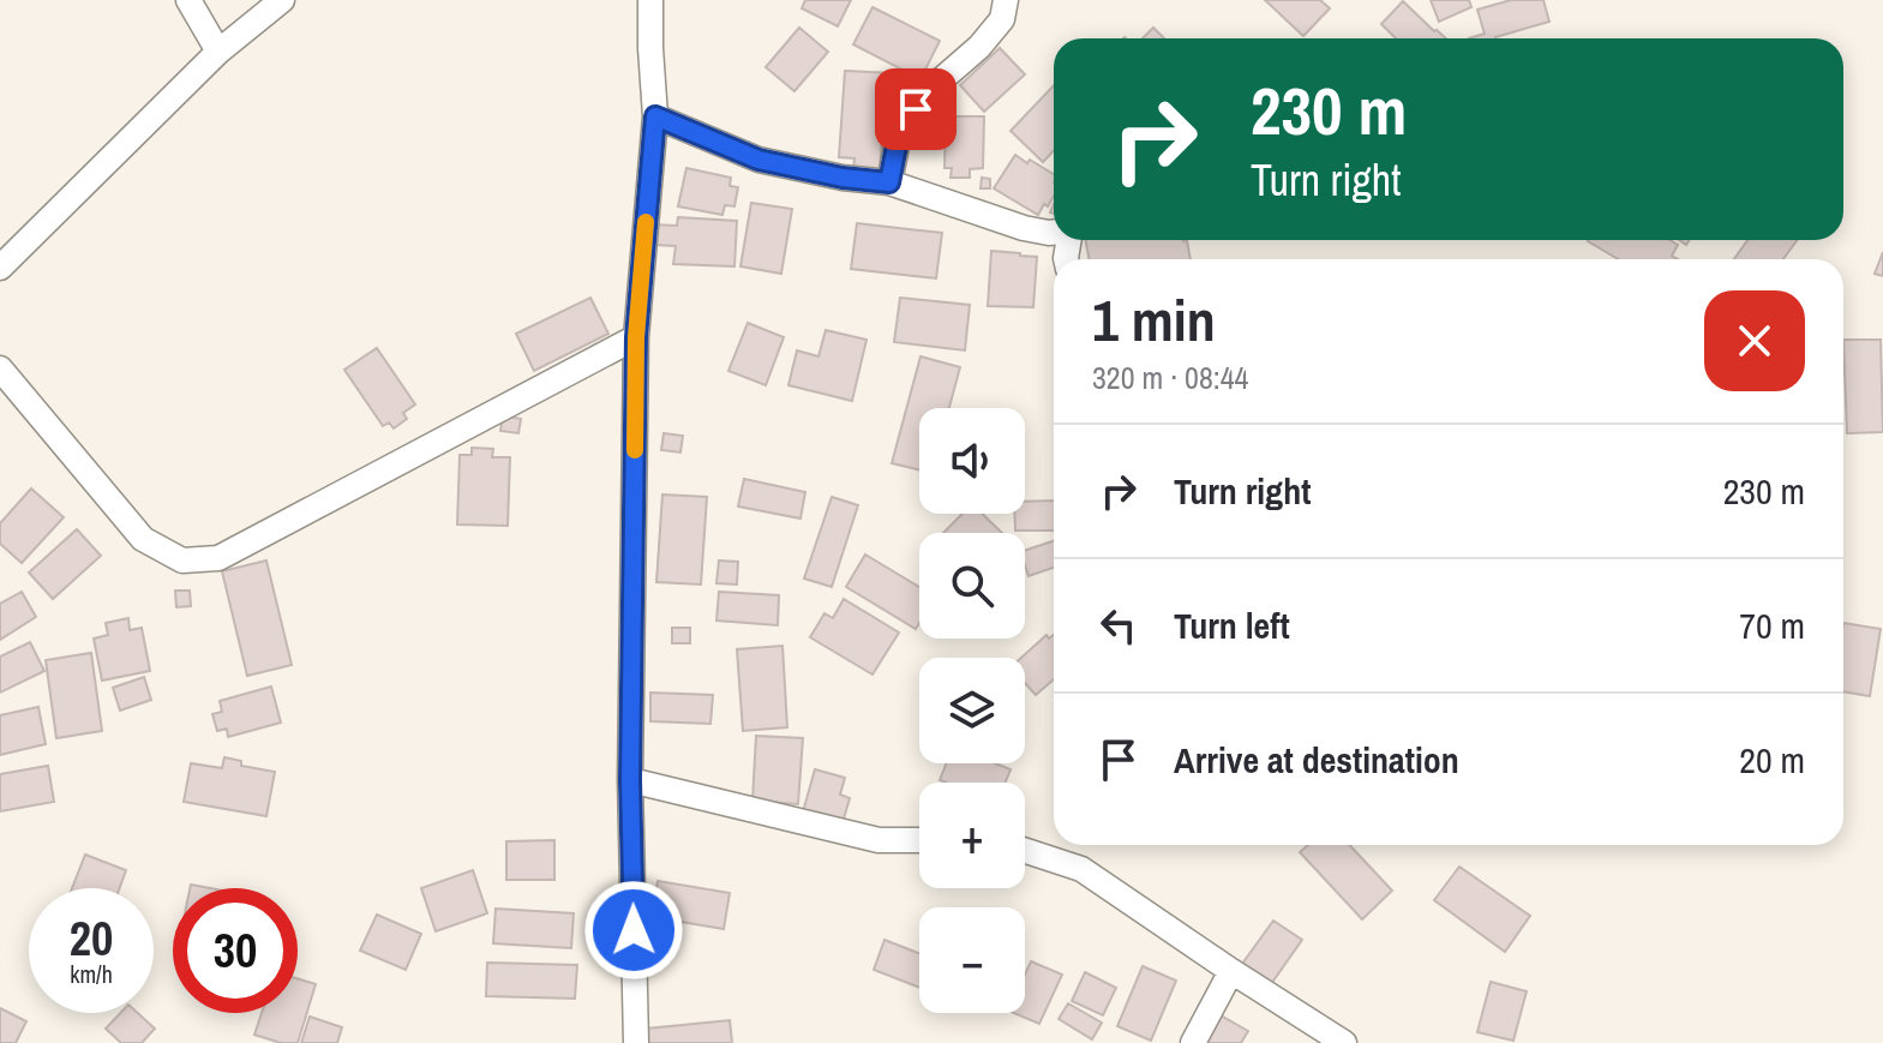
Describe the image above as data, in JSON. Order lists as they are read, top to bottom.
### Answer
{
  "page": {
    "turn": ["230 m", "Turn right"],
    "heading": ["1 min", "320 m · 08:44"],
    "map_buttons": ["+", "−"],
    "list": [
      {
        "name": "Turn right",
        "value": "230 m"
      },
      {
        "name": "Turn left",
        "value": "70 m"
      },
      {
        "name": "Arrive at destination",
        "value": "20 m"
      }
    ],
    "speed": "20 km/h",
    "limit": "30"
  }
}
